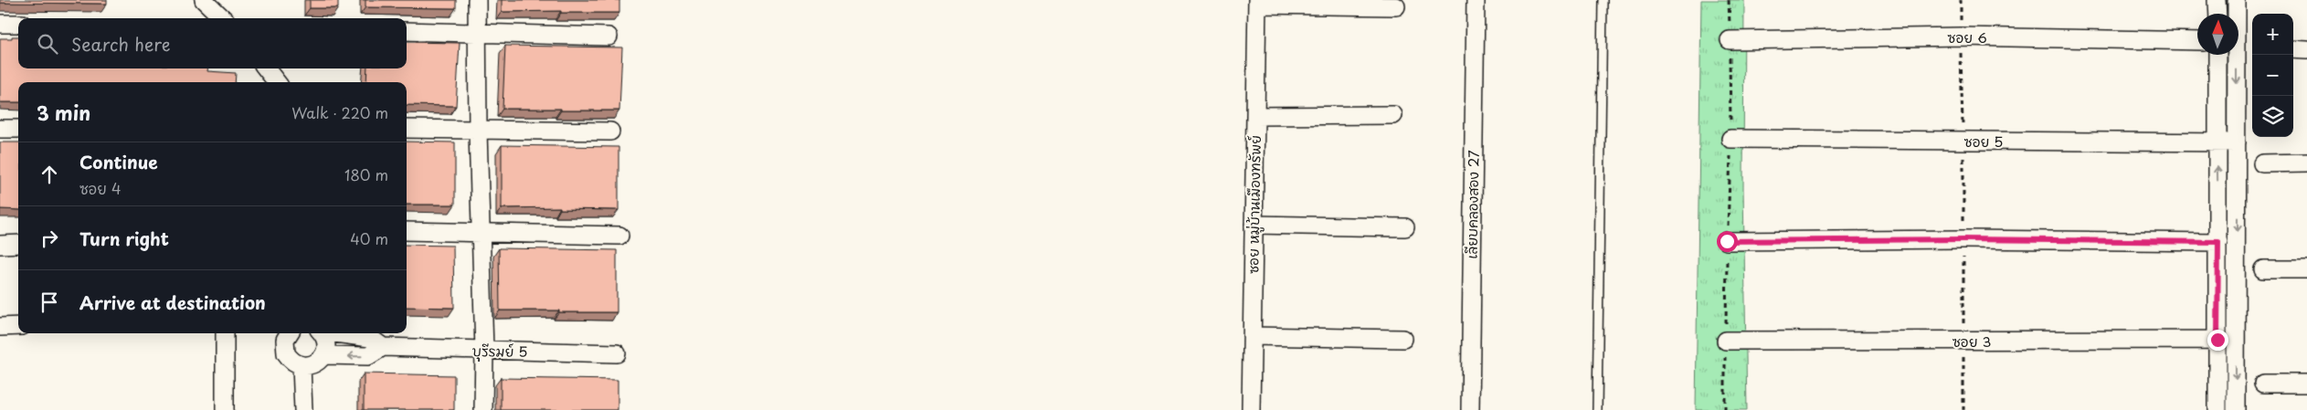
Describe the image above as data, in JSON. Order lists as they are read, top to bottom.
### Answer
{
  "streets": {
    "street": [
      "ซอย 6",
      "ซอย 5",
      "ซอย หมู่บ้านเมืองทรัพย์",
      "เลียบคลองสอง 27",
      "ซอย 3",
      "บุุรีรมย์ 5"
    ]
  },
  "north": "top",
  "page": {
    "map_buttons": ["+", "−"],
    "search": "Search here",
    "heading": ["3 min", "Walk · 220 m"],
    "list": [
      ["Continue", "ซอย 4", "180 m"],
      ["Turn right", "40 m"],
      "Arrive at destination"
    ]
  }
}
